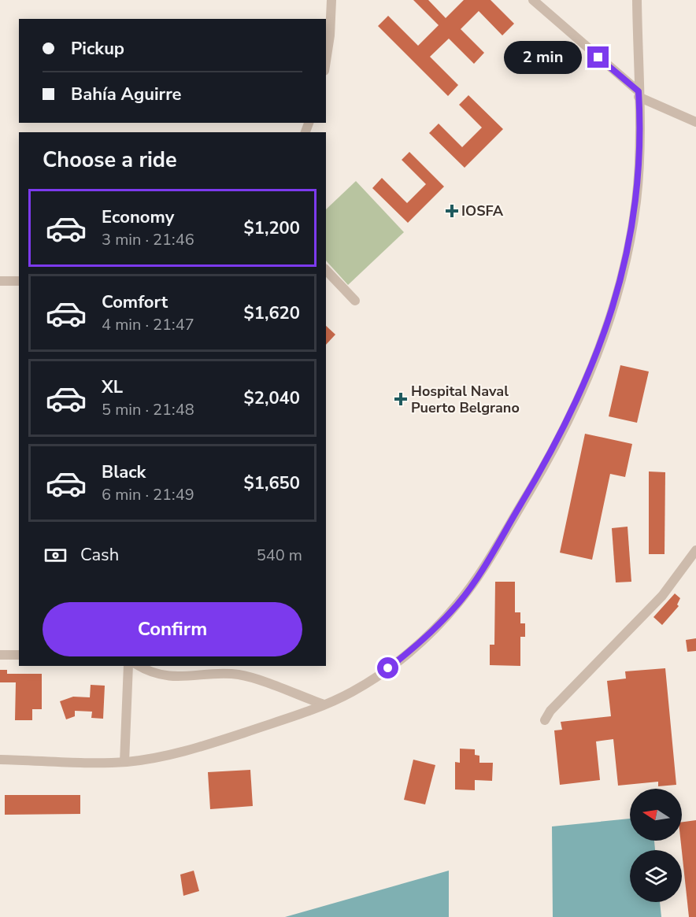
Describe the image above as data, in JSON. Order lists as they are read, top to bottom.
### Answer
{
  "places": {
    "health": ["IOSFA", "Hospital Naval Puerto Belgrano"]
  },
  "north": "left",
  "page": {
    "banner": ["Pickup", "Bahía Aguirre"],
    "bubble": "2 min",
    "heading": "Choose a ride",
    "list": [
      {
        "name": "Economy",
        "note": "3 min · 21:46",
        "value": "$1,200"
      },
      {
        "name": "Comfort",
        "note": "4 min · 21:47",
        "value": "$1,620"
      },
      {
        "name": "XL",
        "note": "5 min · 21:48",
        "value": "$2,040"
      },
      {
        "name": "Black",
        "note": "6 min · 21:49",
        "value": "$1,650"
      }
    ],
    "pay": ["Cash", "540 m"],
    "buttons": "Confirm"
  }
}
